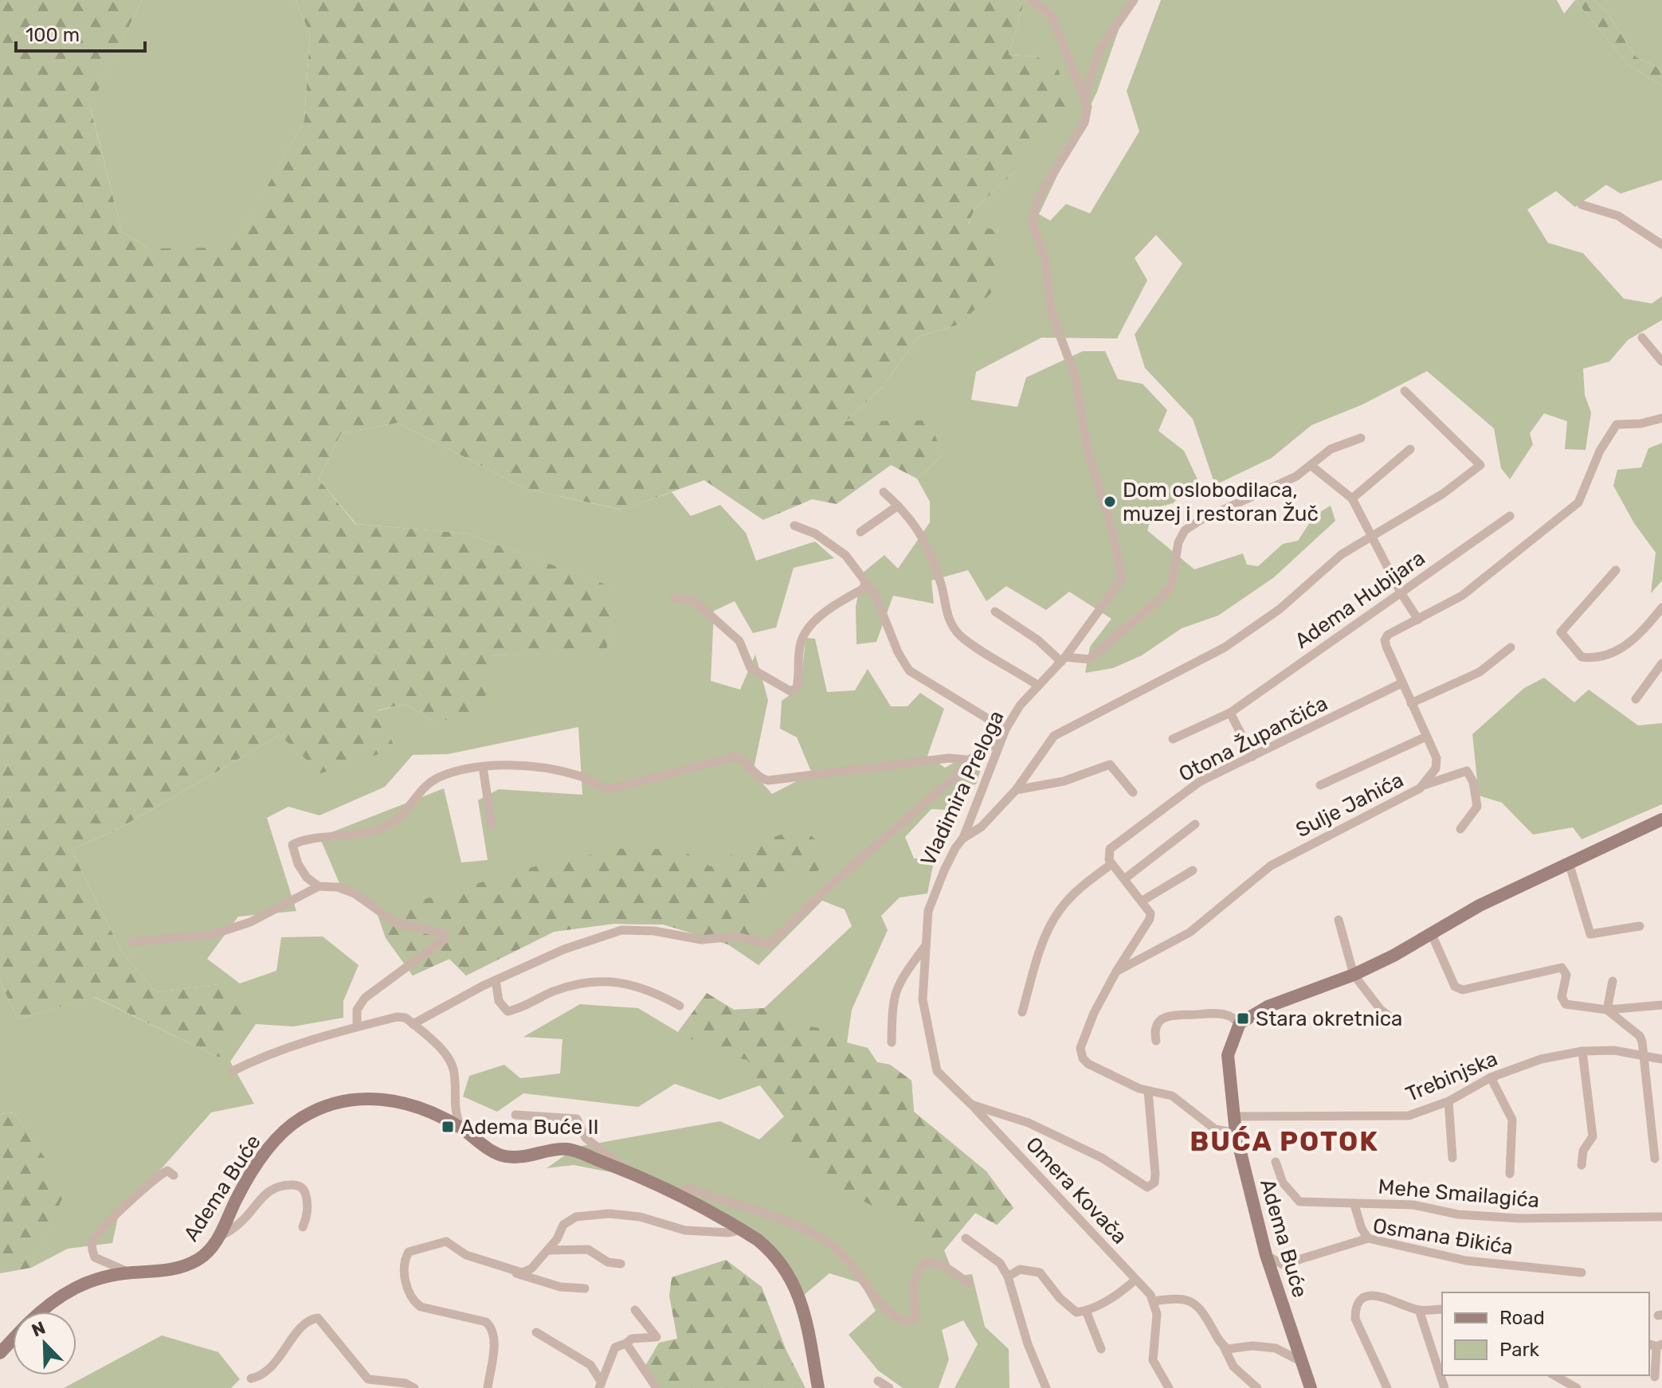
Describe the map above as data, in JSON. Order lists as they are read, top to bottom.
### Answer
{
  "streets": {
    "street": [
      "Adema Hubijara",
      "Otona Župančića",
      "Vladimira Preloga",
      "Sulje Jahića",
      "Trebinjska",
      "Adema Buće",
      "Omera Kovača",
      "Mehe Smailagića",
      "Osmana Đikića"
    ]
  },
  "crossings": [
    ["Otona Župančića", "Sulje Jahića"],
    ["Vladimira Preloga", "Omera Kovača"],
    ["Trebinjska", "Adema Buće"],
    ["Adema Buće", "Osmana Đikića"]
  ],
  "districts": ["BUĆA POTOK"],
  "places": {
    "other": ["Dom oslobodilaca, muzej i restoran Žuč"],
    "transit": ["Stara okretnica", "Adema Buće II"]
  },
  "legend": ["Road", "Park"],
  "scale_bar": "100 m",
  "north": "top left"
}
